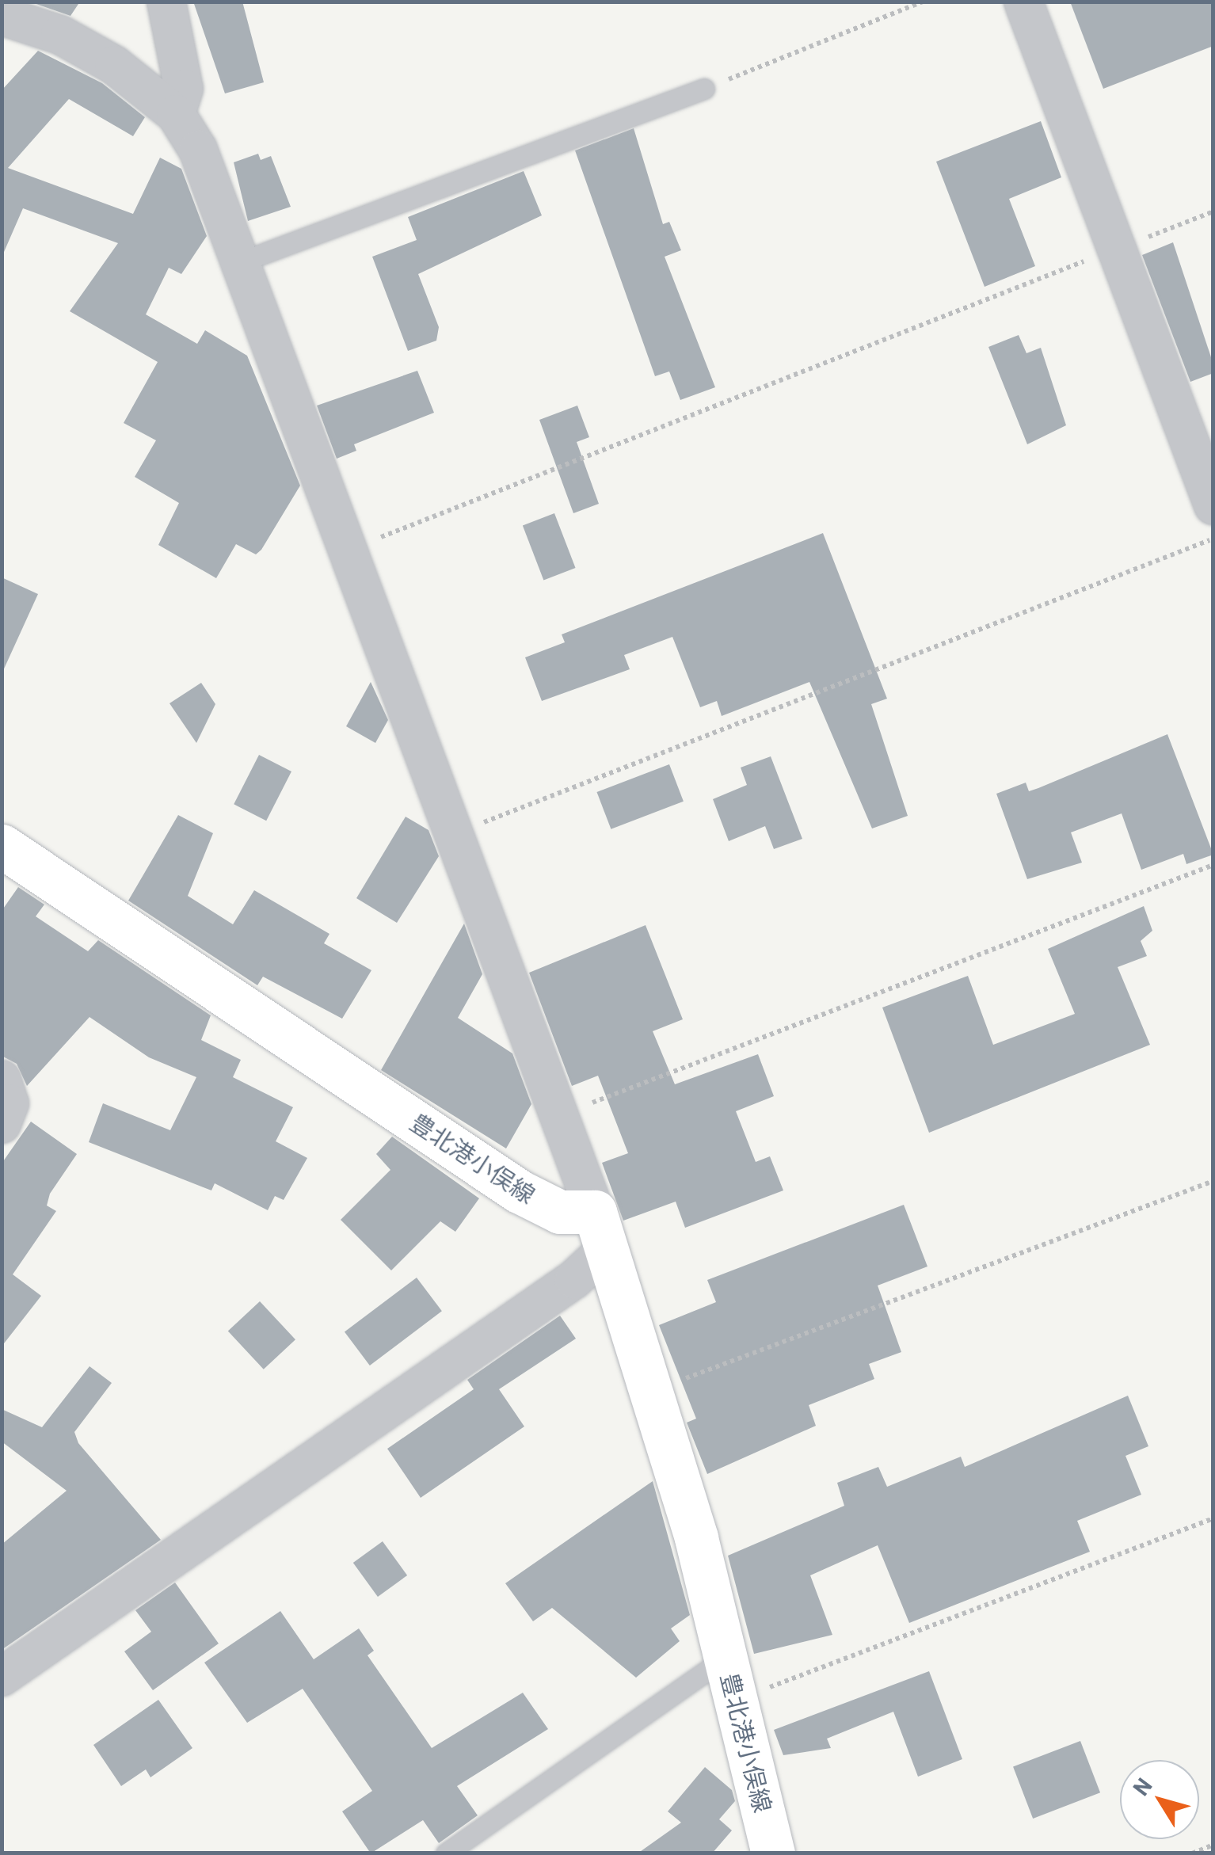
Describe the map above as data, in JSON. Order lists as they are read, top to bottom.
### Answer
{
  "streets": {
    "main road": ["豊北港小俣線"]
  },
  "north": "top left"
}
